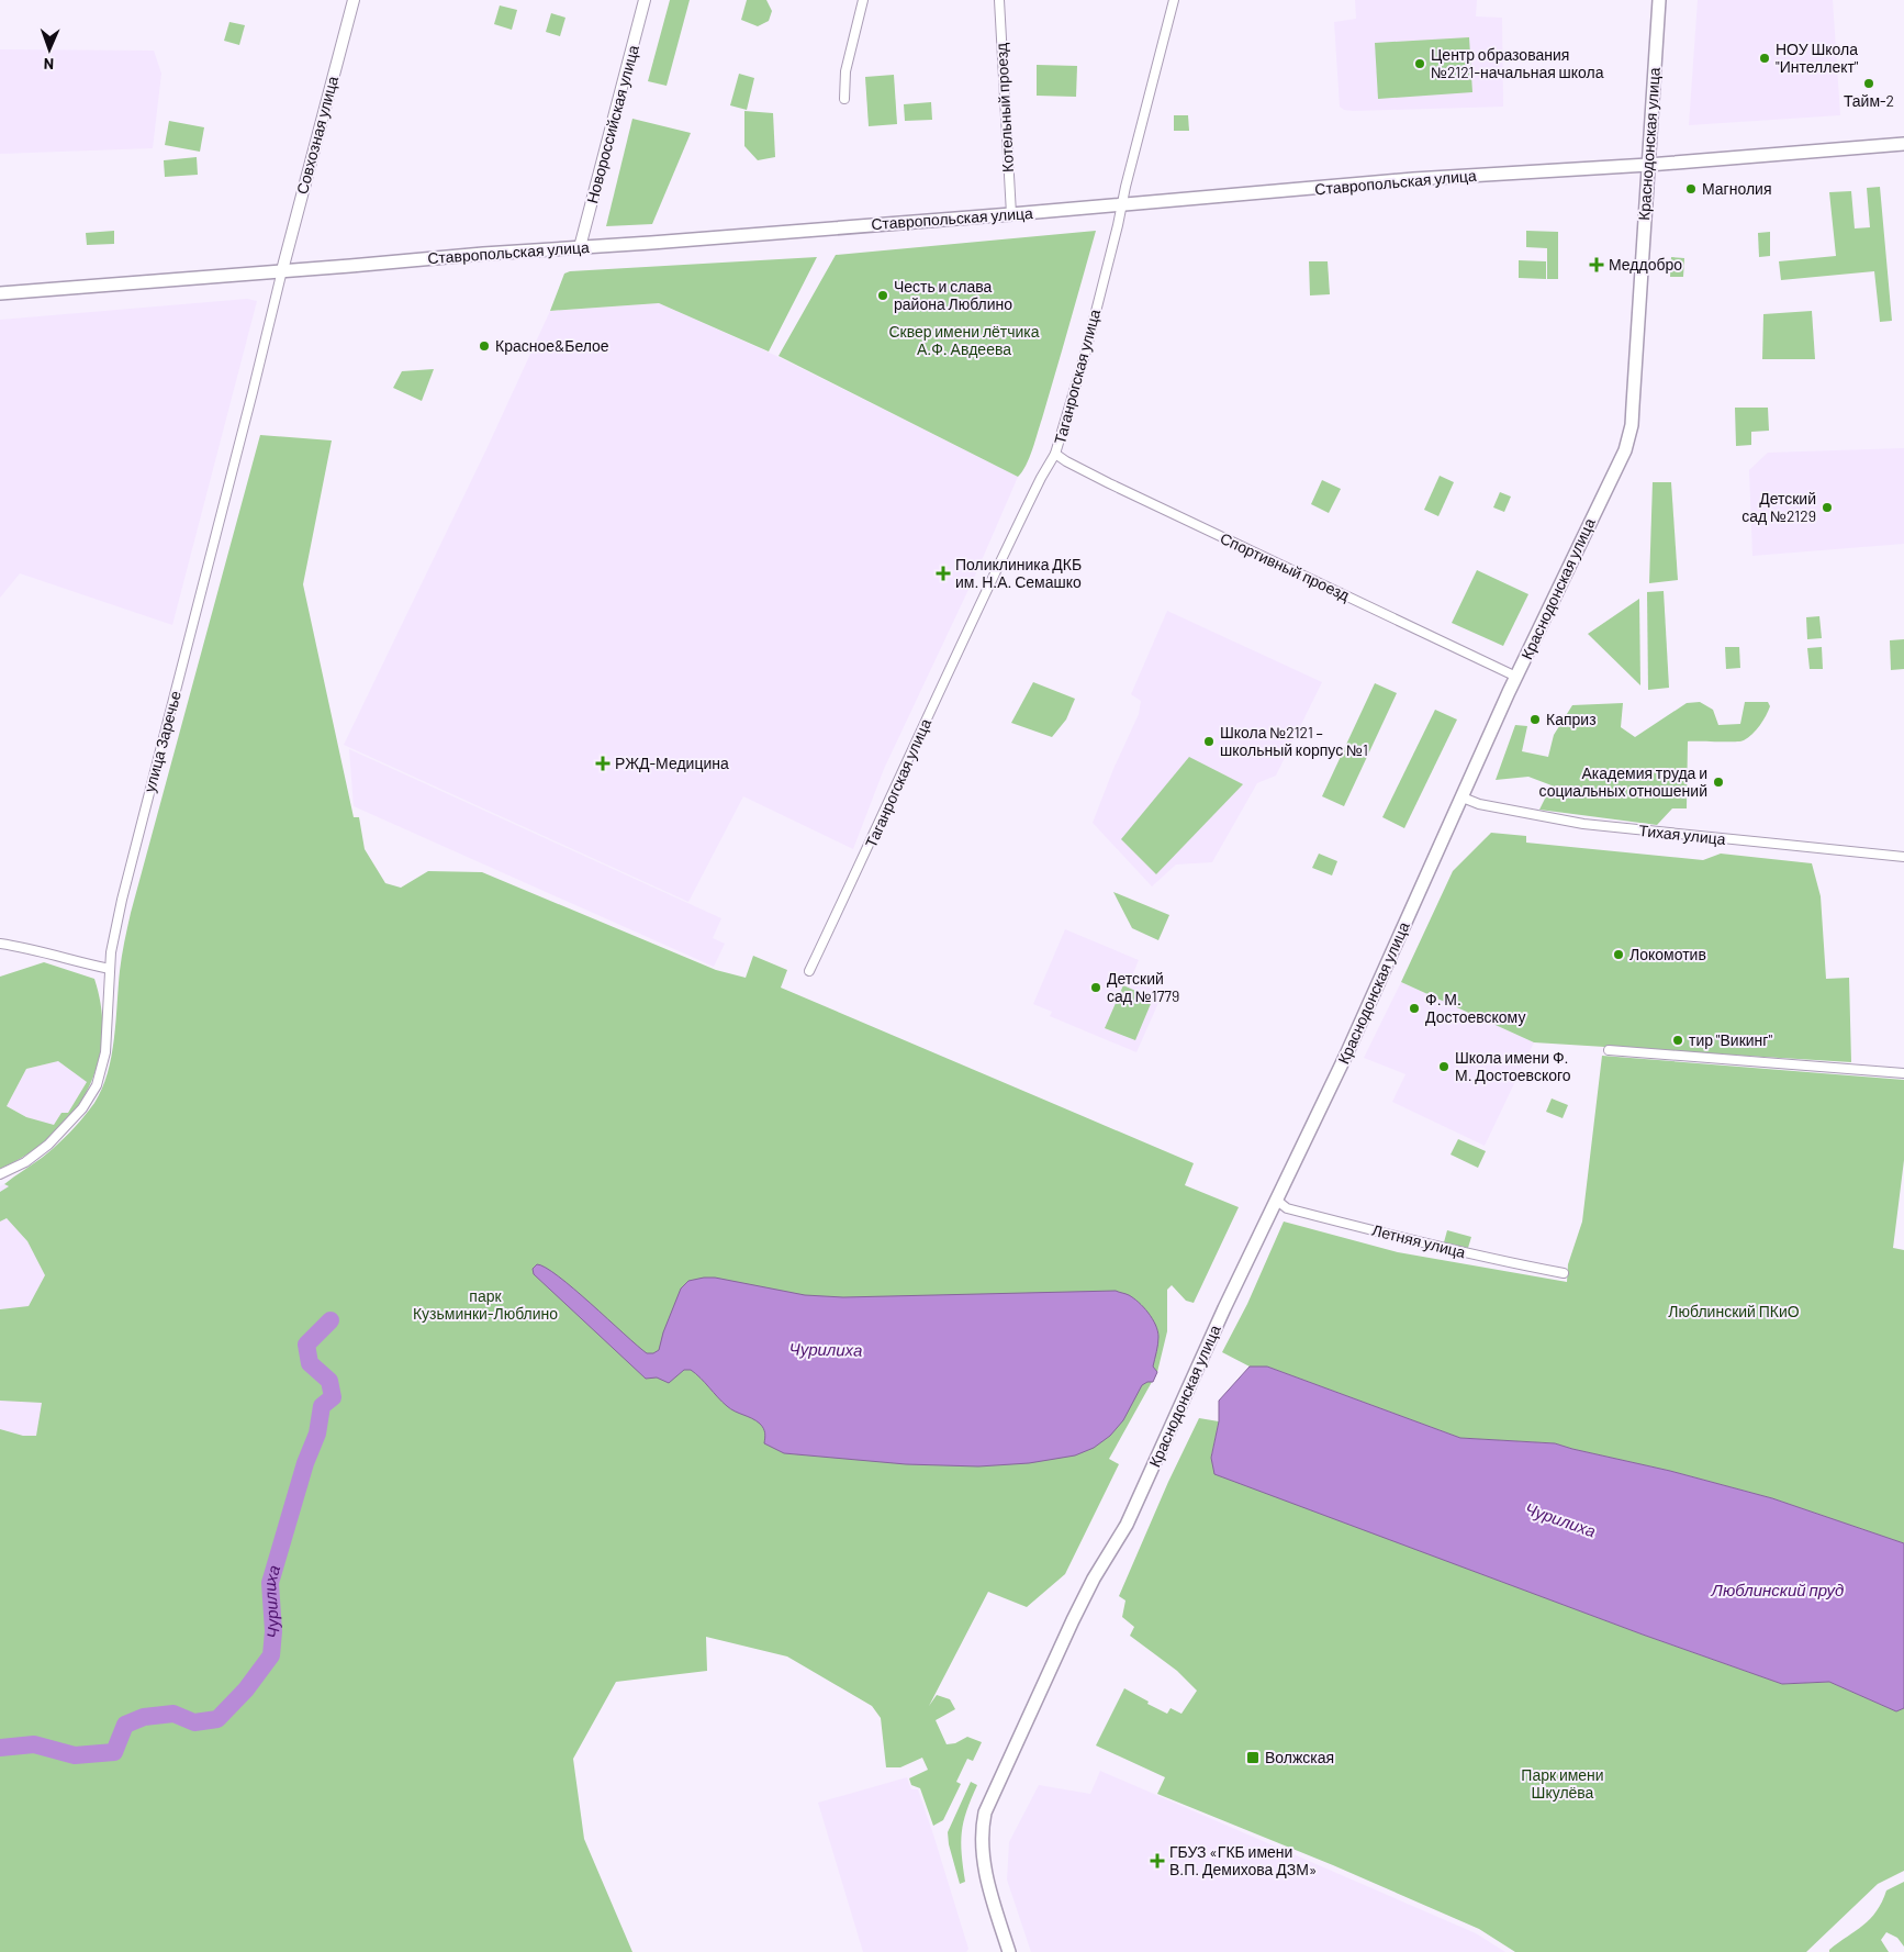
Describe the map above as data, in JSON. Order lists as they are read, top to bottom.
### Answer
{
  "streets": {
    "main road": ["Краснодонская улица", "Ставропольская улица"],
    "street": [
      "Котельный проезд",
      "Новороссийская улица",
      "Совхозная улица",
      "Таганрогская улица",
      "Спортивный проезд",
      "улица Заречье",
      "Тихая улица",
      "Летняя улица"
    ]
  },
  "crossings": [
    ["Котельный проезд", "Ставропольская улица"],
    ["Новороссийская улица", "Ставропольская улица"],
    ["Совхозная улица", "Ставропольская улица"],
    ["Совхозная улица", "улица Заречье"],
    ["Краснодонская улица", "Ставропольская улица"],
    ["Краснодонская улица", "Спортивный проезд"],
    ["Краснодонская улица", "Тихая улица"],
    ["Краснодонская улица", "Летняя улица"],
    ["Ставропольская улица", "Таганрогская улица"],
    ["Ставропольская улица", "улица Заречье"],
    ["Таганрогская улица", "Спортивный проезд"]
  ],
  "water": ["Чурилиха", "Люблинский пруд"],
  "parks": [
    "Сквер имени лётчика А.Ф. Авдеева",
    "парк Кузьминки-Люблино",
    "Люблинский ПКиО",
    "Парк имени Шкулёва"
  ],
  "places": {
    "other": [
      "НОУ Школа \"Интеллект\"",
      "Центр образования №2121-начальная школа",
      "Тайм-2",
      "Магнолия",
      "Честь и слава района Люблино",
      "Красное&Белое",
      "Детский сад №2129",
      "Каприз",
      "Школа №2121 – школьный корпус №1",
      "Академия труда и социальных отношений",
      "Локомотив",
      "Детский сад №1779",
      "Ф. М. Достоевскому",
      "тир \"Викинг\"",
      "Школа имени Ф. М. Достоевского"
    ],
    "health": [
      "Меддобро",
      "Поликлиника ДКБ им. Н.А. Семашко",
      "РЖД-Медицина",
      "ГБУЗ «ГКБ имени В.П. Демихова ДЗМ»"
    ],
    "transit": ["Волжская"]
  },
  "north": "bottom"
}
